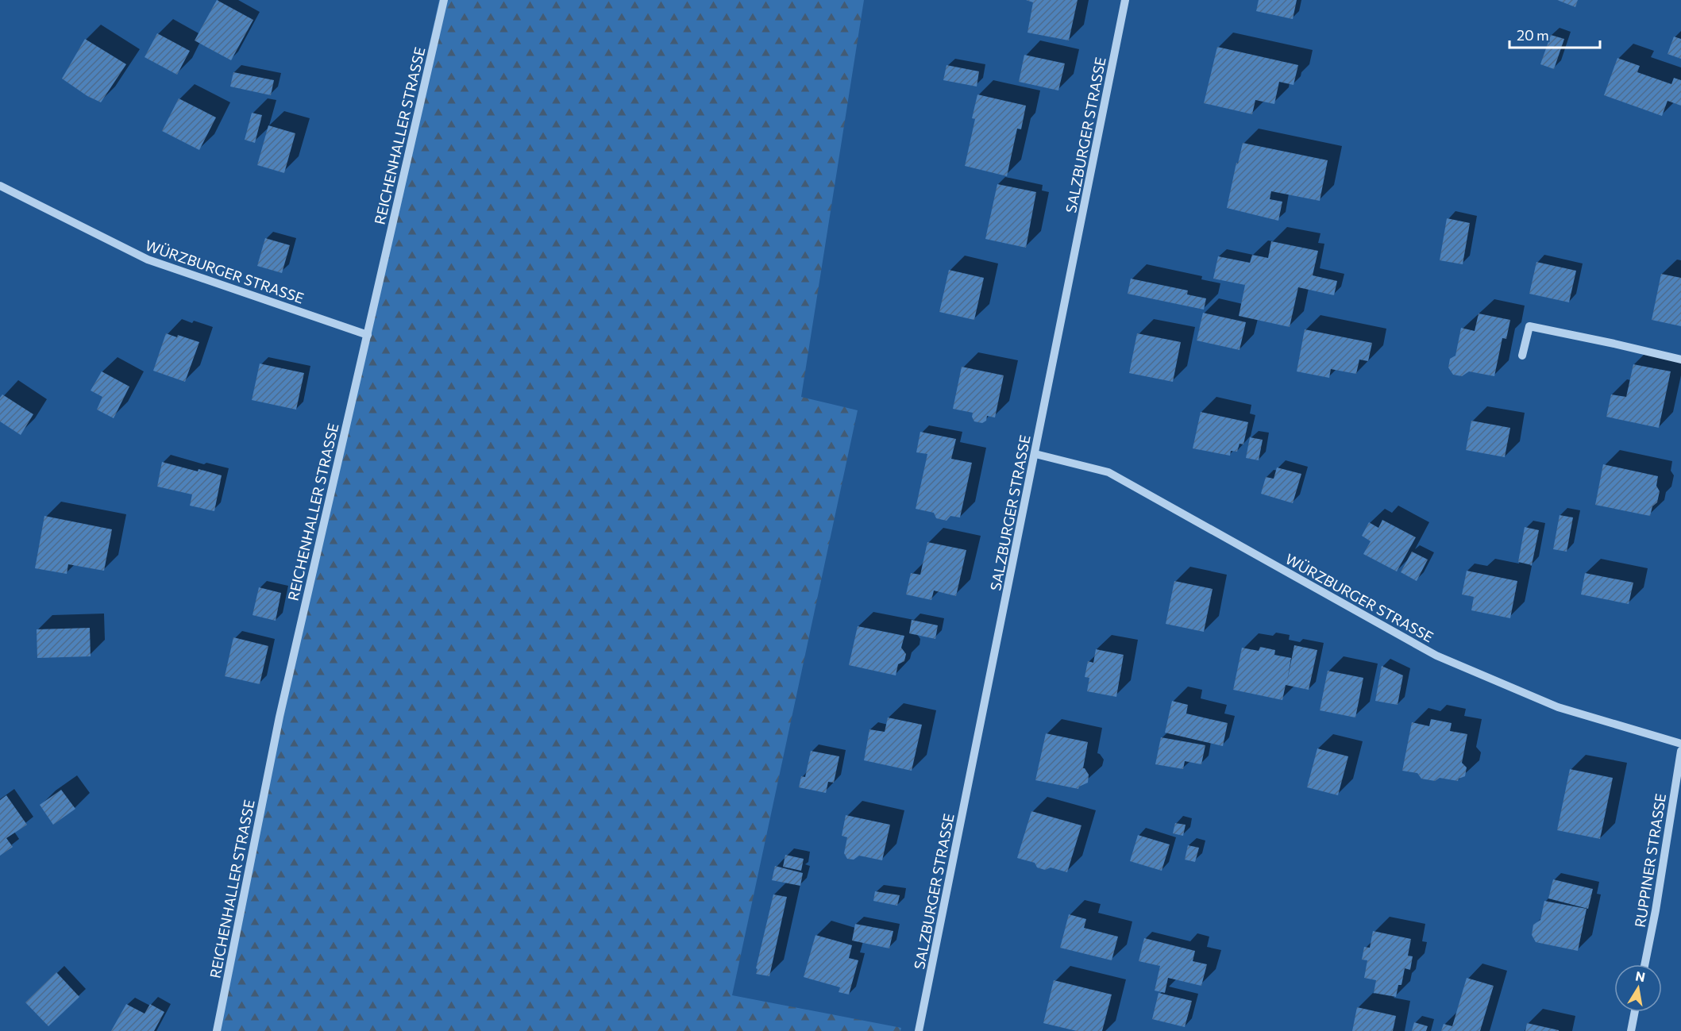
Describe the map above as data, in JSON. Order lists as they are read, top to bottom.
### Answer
{
  "streets": {
    "street": [
      "SALZBURGER STRASSE",
      "REICHENHALLER STRASSE",
      "WÜRZBURGER STRASSE",
      "RUPPINER STRASSE"
    ]
  },
  "crossings": [
    ["SALZBURGER STRASSE", "WÜRZBURGER STRASSE"],
    ["REICHENHALLER STRASSE", "WÜRZBURGER STRASSE"]
  ],
  "scale_bar": "20 m",
  "north": "top"
}
